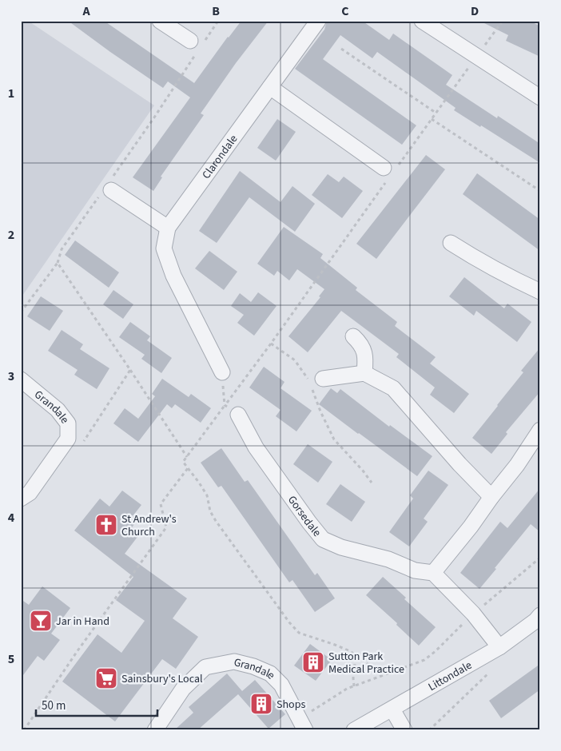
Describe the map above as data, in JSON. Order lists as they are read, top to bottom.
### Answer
{
  "streets": {
    "street": [
      "Clarondale",
      "Grandale",
      "Gorsedale",
      "Littondale"
    ]
  },
  "places": {
    "church": ["St Andrew's Church"],
    "bar": ["Jar in Hand"],
    "building": ["Sutton Park Medical Practice", "Shops"],
    "supermarket": ["Sainsbury's Local"]
  },
  "scale_bar": "50 m",
  "grid": {
    "columns": [
      "A",
      "B",
      "C",
      "D"
    ],
    "rows": [
      "1",
      "2",
      "3",
      "4",
      "5"
    ]
  }
}
